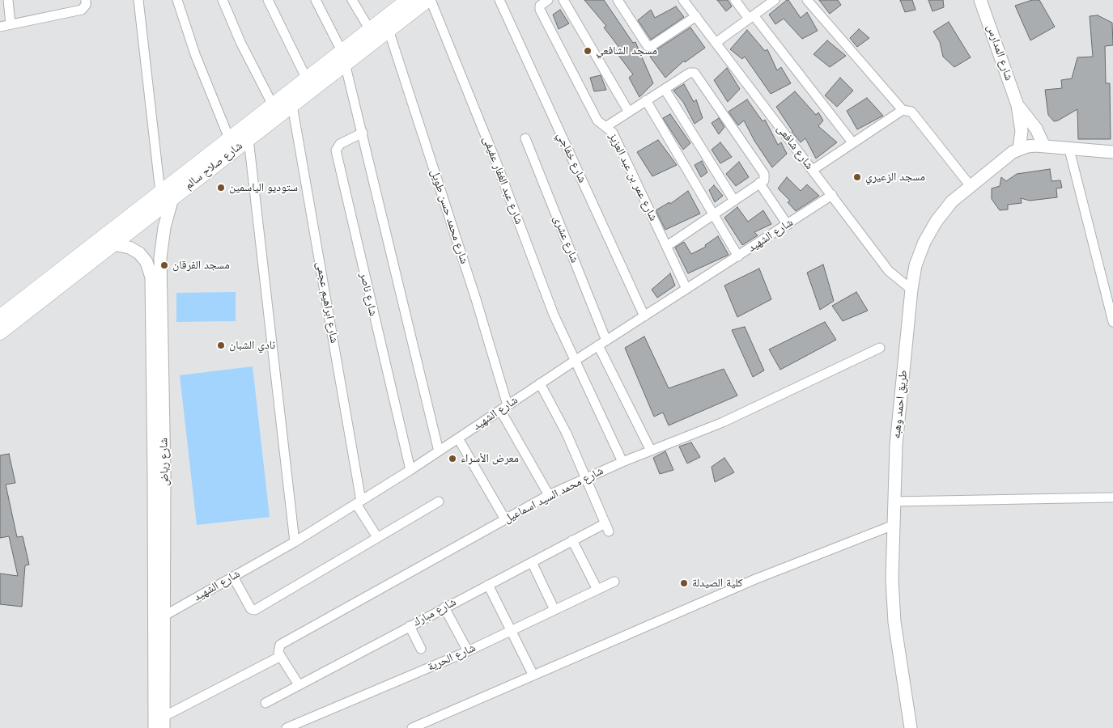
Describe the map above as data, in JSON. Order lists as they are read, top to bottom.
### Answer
{
  "streets": {
    "main road": ["شارع صلاح سالم"],
    "street": [
      "شارع المدارس",
      "شارع شافعى",
      "شارع خفاجي",
      "شارع عمر بن عبد العزيز",
      "شارع عبد الغفار عفيفى",
      "شارع محمد حسن طويل",
      "شارع الشهيد",
      "شارع عشرى",
      "شارع ناصر",
      "شارع ابراهيم عجمى",
      "طريق احمد وهبه",
      "شارع رياض",
      "شارع محمد السيد اسماعيل",
      "شارع مبارك",
      "شارع الحرية"
    ]
  },
  "crossings": [
    ["شارع المدارس", "طريق احمد وهبه"],
    ["شارع شافعى", "شارع الشهيد"],
    ["شارع شافعى", "طريق احمد وهبه"],
    ["شارع خفاجي", "شارع الشهيد"],
    ["شارع صلاح سالم", "شارع عبد الغفار عفيفى"],
    ["شارع صلاح سالم", "شارع محمد حسن طويل"],
    ["شارع صلاح سالم", "شارع ابراهيم عجمى"],
    ["شارع صلاح سالم", "شارع رياض"],
    ["شارع عمر بن عبد العزيز", "شارع الشهيد"],
    ["شارع عبد الغفار عفيفى", "شارع الشهيد"],
    ["شارع عبد الغفار عفيفى", "شارع محمد السيد اسماعيل"],
    ["شارع محمد حسن طويل", "شارع الشهيد"],
    ["شارع محمد حسن طويل", "شارع محمد السيد اسماعيل"],
    ["شارع الشهيد", "شارع عشرى"],
    ["شارع الشهيد", "شارع ناصر"],
    ["شارع الشهيد", "شارع ابراهيم عجمى"],
    ["شارع الشهيد", "شارع رياض"],
    ["شارع عشرى", "شارع محمد السيد اسماعيل"],
    ["شارع محمد السيد اسماعيل", "شارع مبارك"]
  ],
  "places": [
    "مسجد الشافعي",
    "مسجد الزعيري",
    "ستوديو الياسمين",
    "مسجد الفرقان",
    "نادي الشبان",
    "معرض الأسراء",
    "كلية الصيدلة"
  ]
}
